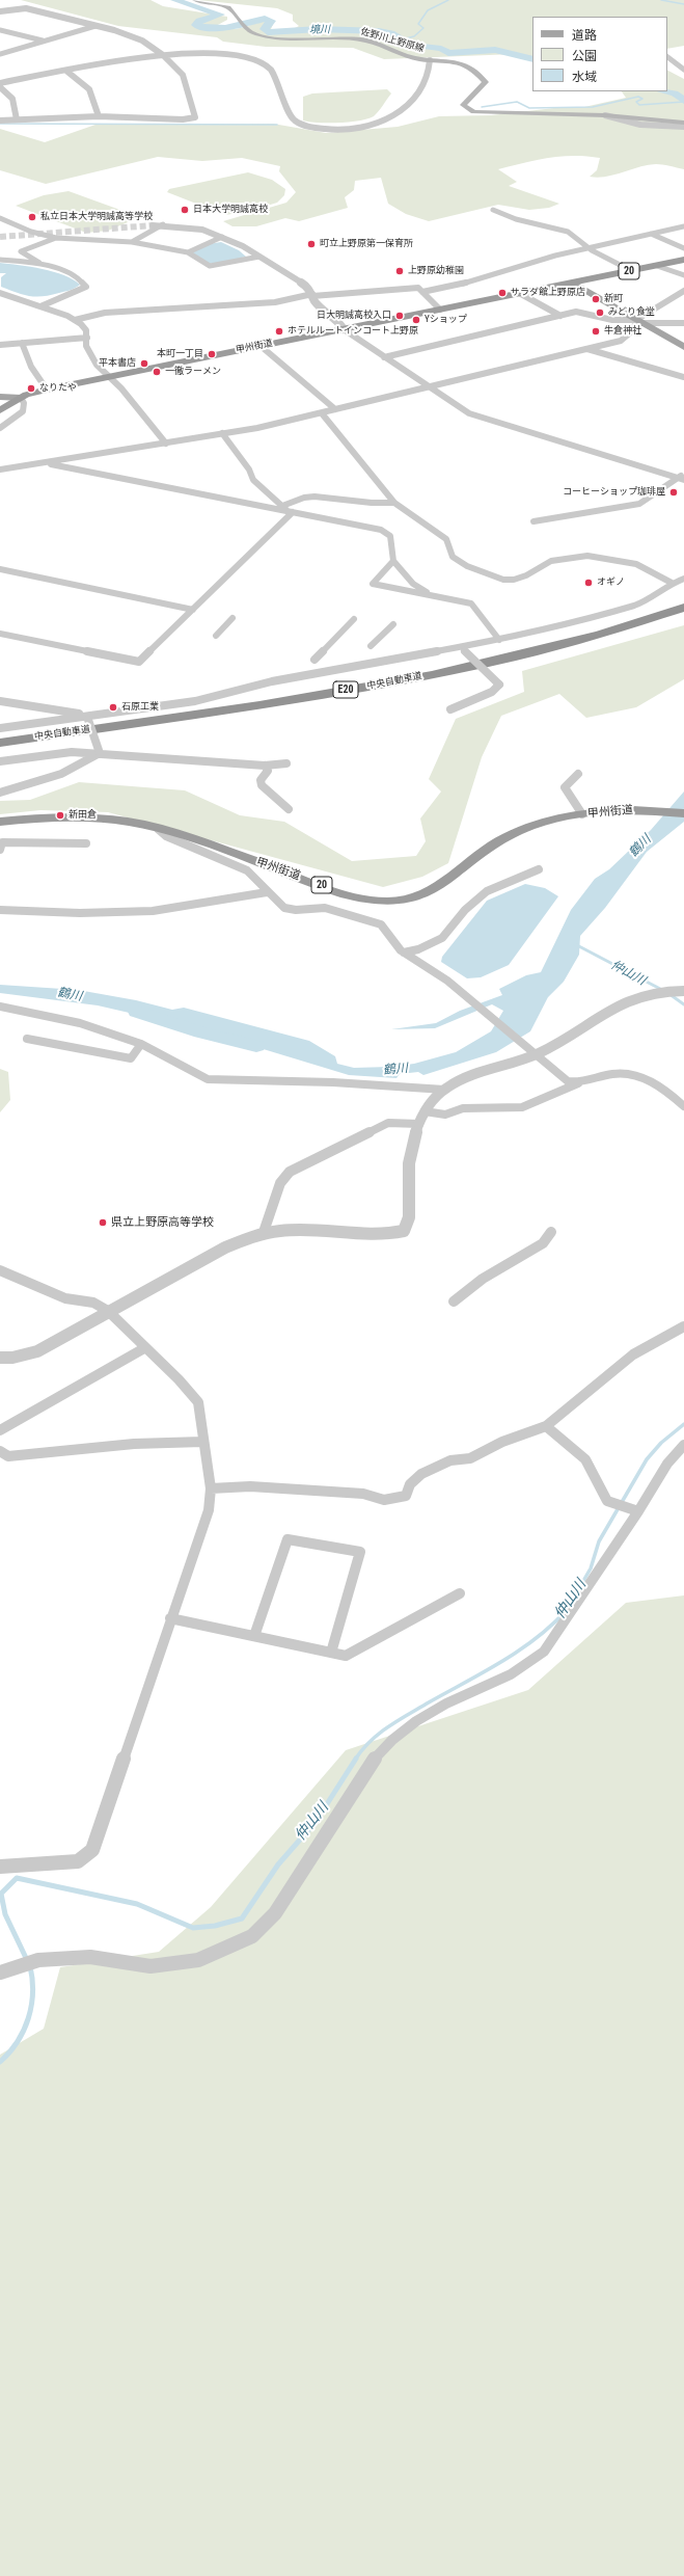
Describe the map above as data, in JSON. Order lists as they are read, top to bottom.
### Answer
{
  "streets": {
    "highway": [
      "20",
      "甲州街道",
      "中央自動車道",
      "E20"
    ],
    "main road": ["佐野川上野原線"]
  },
  "water": ["境川", "鶴川", "仲山川"],
  "places": [
    "日本大学明誠高校",
    "私立日本大学明誠高等学校",
    "町立上野原第一保育所",
    "上野原幼稚園",
    "サラダ館上野原店",
    "新町",
    "みどり食堂",
    "日大明誠高校入口",
    "Yショップ",
    "ホテルルートインコート上野原",
    "牛倉神社",
    "本町一丁目",
    "平本書店",
    "一徹ラーメン",
    "なりたや",
    "コーヒーショップ珈琲屋",
    "オギノ",
    "石原工業",
    "新田倉",
    "県立上野原高等学校"
  ],
  "legend": ["道路", "公園", "水域"]
}
